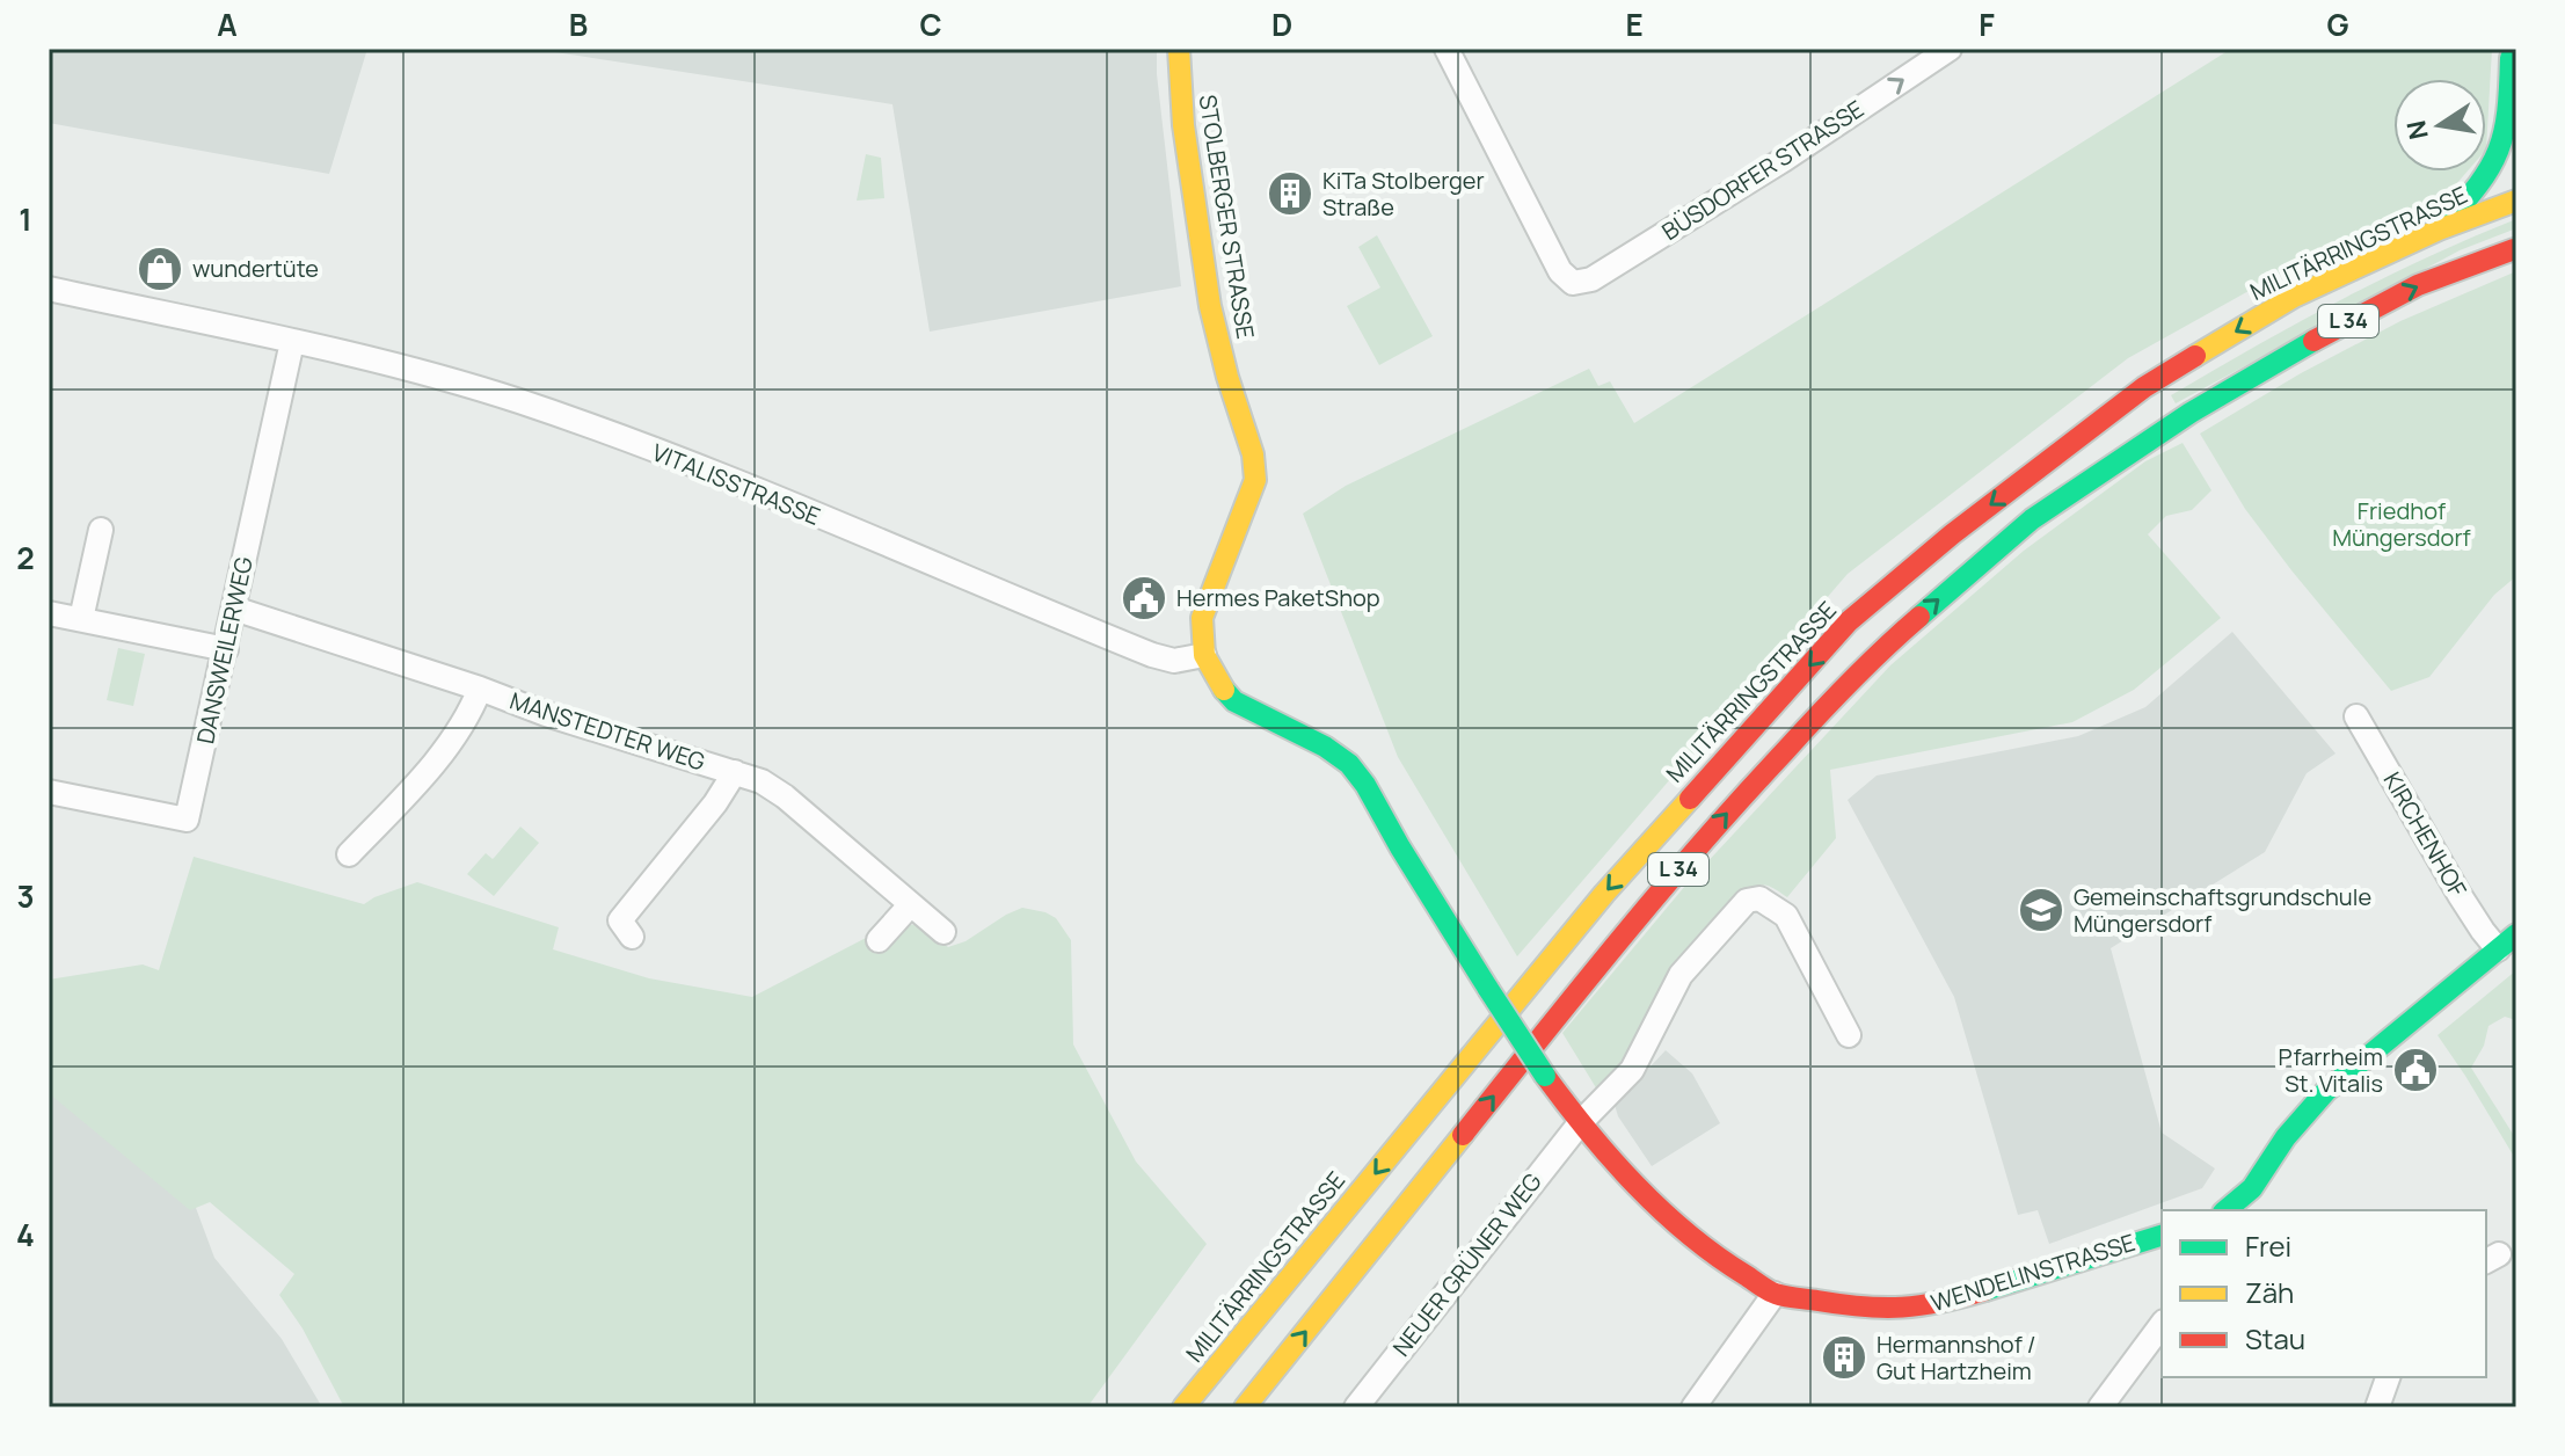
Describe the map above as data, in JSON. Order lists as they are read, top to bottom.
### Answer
{
  "streets": {
    "main road": [
      "STOLBERGER STRASSE",
      "MILITÄRRINGSTRASSE",
      "L 34",
      "WENDELINSTRASSE"
    ],
    "street": [
      "BÜSDORFER STRASSE",
      "VITALISSTRASSE",
      "DANSWEILERWEG",
      "MANSTEDTER WEG",
      "KIRCHENHOF",
      "NEUER GRÜNER WEG"
    ]
  },
  "crossings": [
    ["STOLBERGER STRASSE", "VITALISSTRASSE"],
    ["STOLBERGER STRASSE", "WENDELINSTRASSE"],
    ["VITALISSTRASSE", "DANSWEILERWEG"],
    ["VITALISSTRASSE", "WENDELINSTRASSE"],
    ["DANSWEILERWEG", "MANSTEDTER WEG"],
    ["NEUER GRÜNER WEG", "WENDELINSTRASSE"]
  ],
  "parks": ["Friedhof Müngersdorf"],
  "places": {
    "building": ["KiTa Stolberger Straße", "Hermannshof / Gut Hartzheim"],
    "shop": ["wundertüte"],
    "public building": ["Hermes PaketShop", "Pfarrheim St. Vitalis"],
    "school or university": ["Gemeinschaftsgrundschule Müngersdorf"]
  },
  "legend": ["Frei", "Zäh", "Stau"],
  "north": "left",
  "grid": {
    "columns": [
      "A",
      "B",
      "C",
      "D",
      "E",
      "F",
      "G"
    ],
    "rows": [
      "1",
      "2",
      "3",
      "4"
    ]
  }
}
